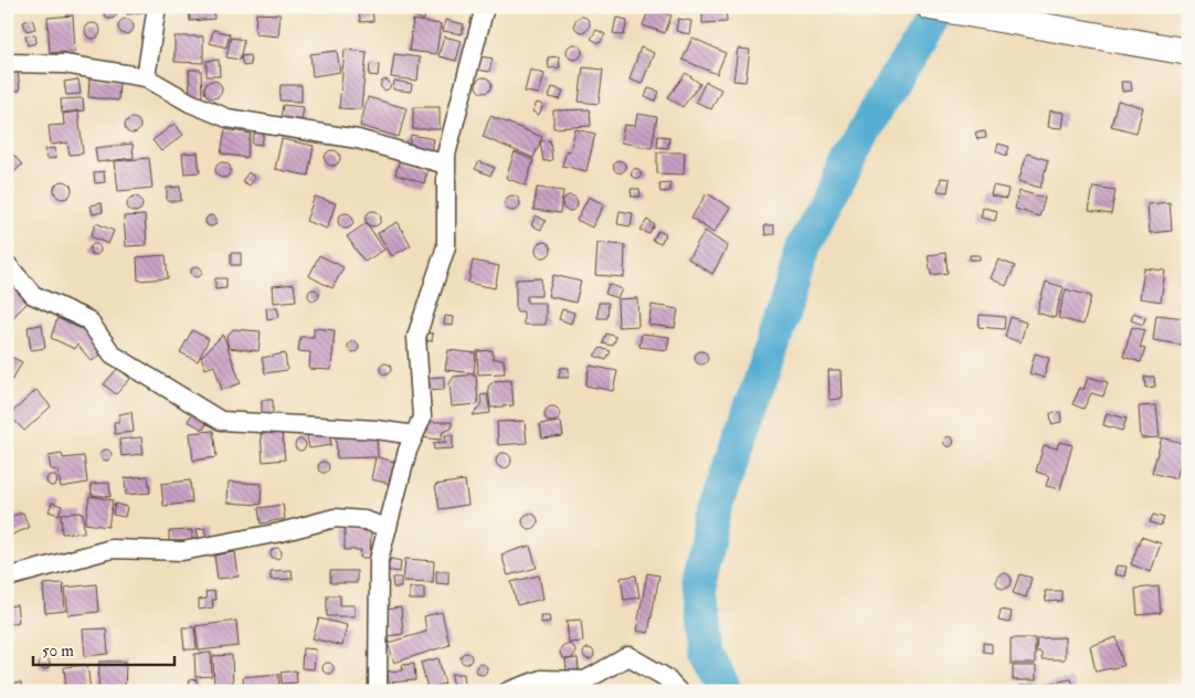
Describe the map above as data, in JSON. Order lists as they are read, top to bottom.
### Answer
{
  "scale_bar": "50 m"
}
